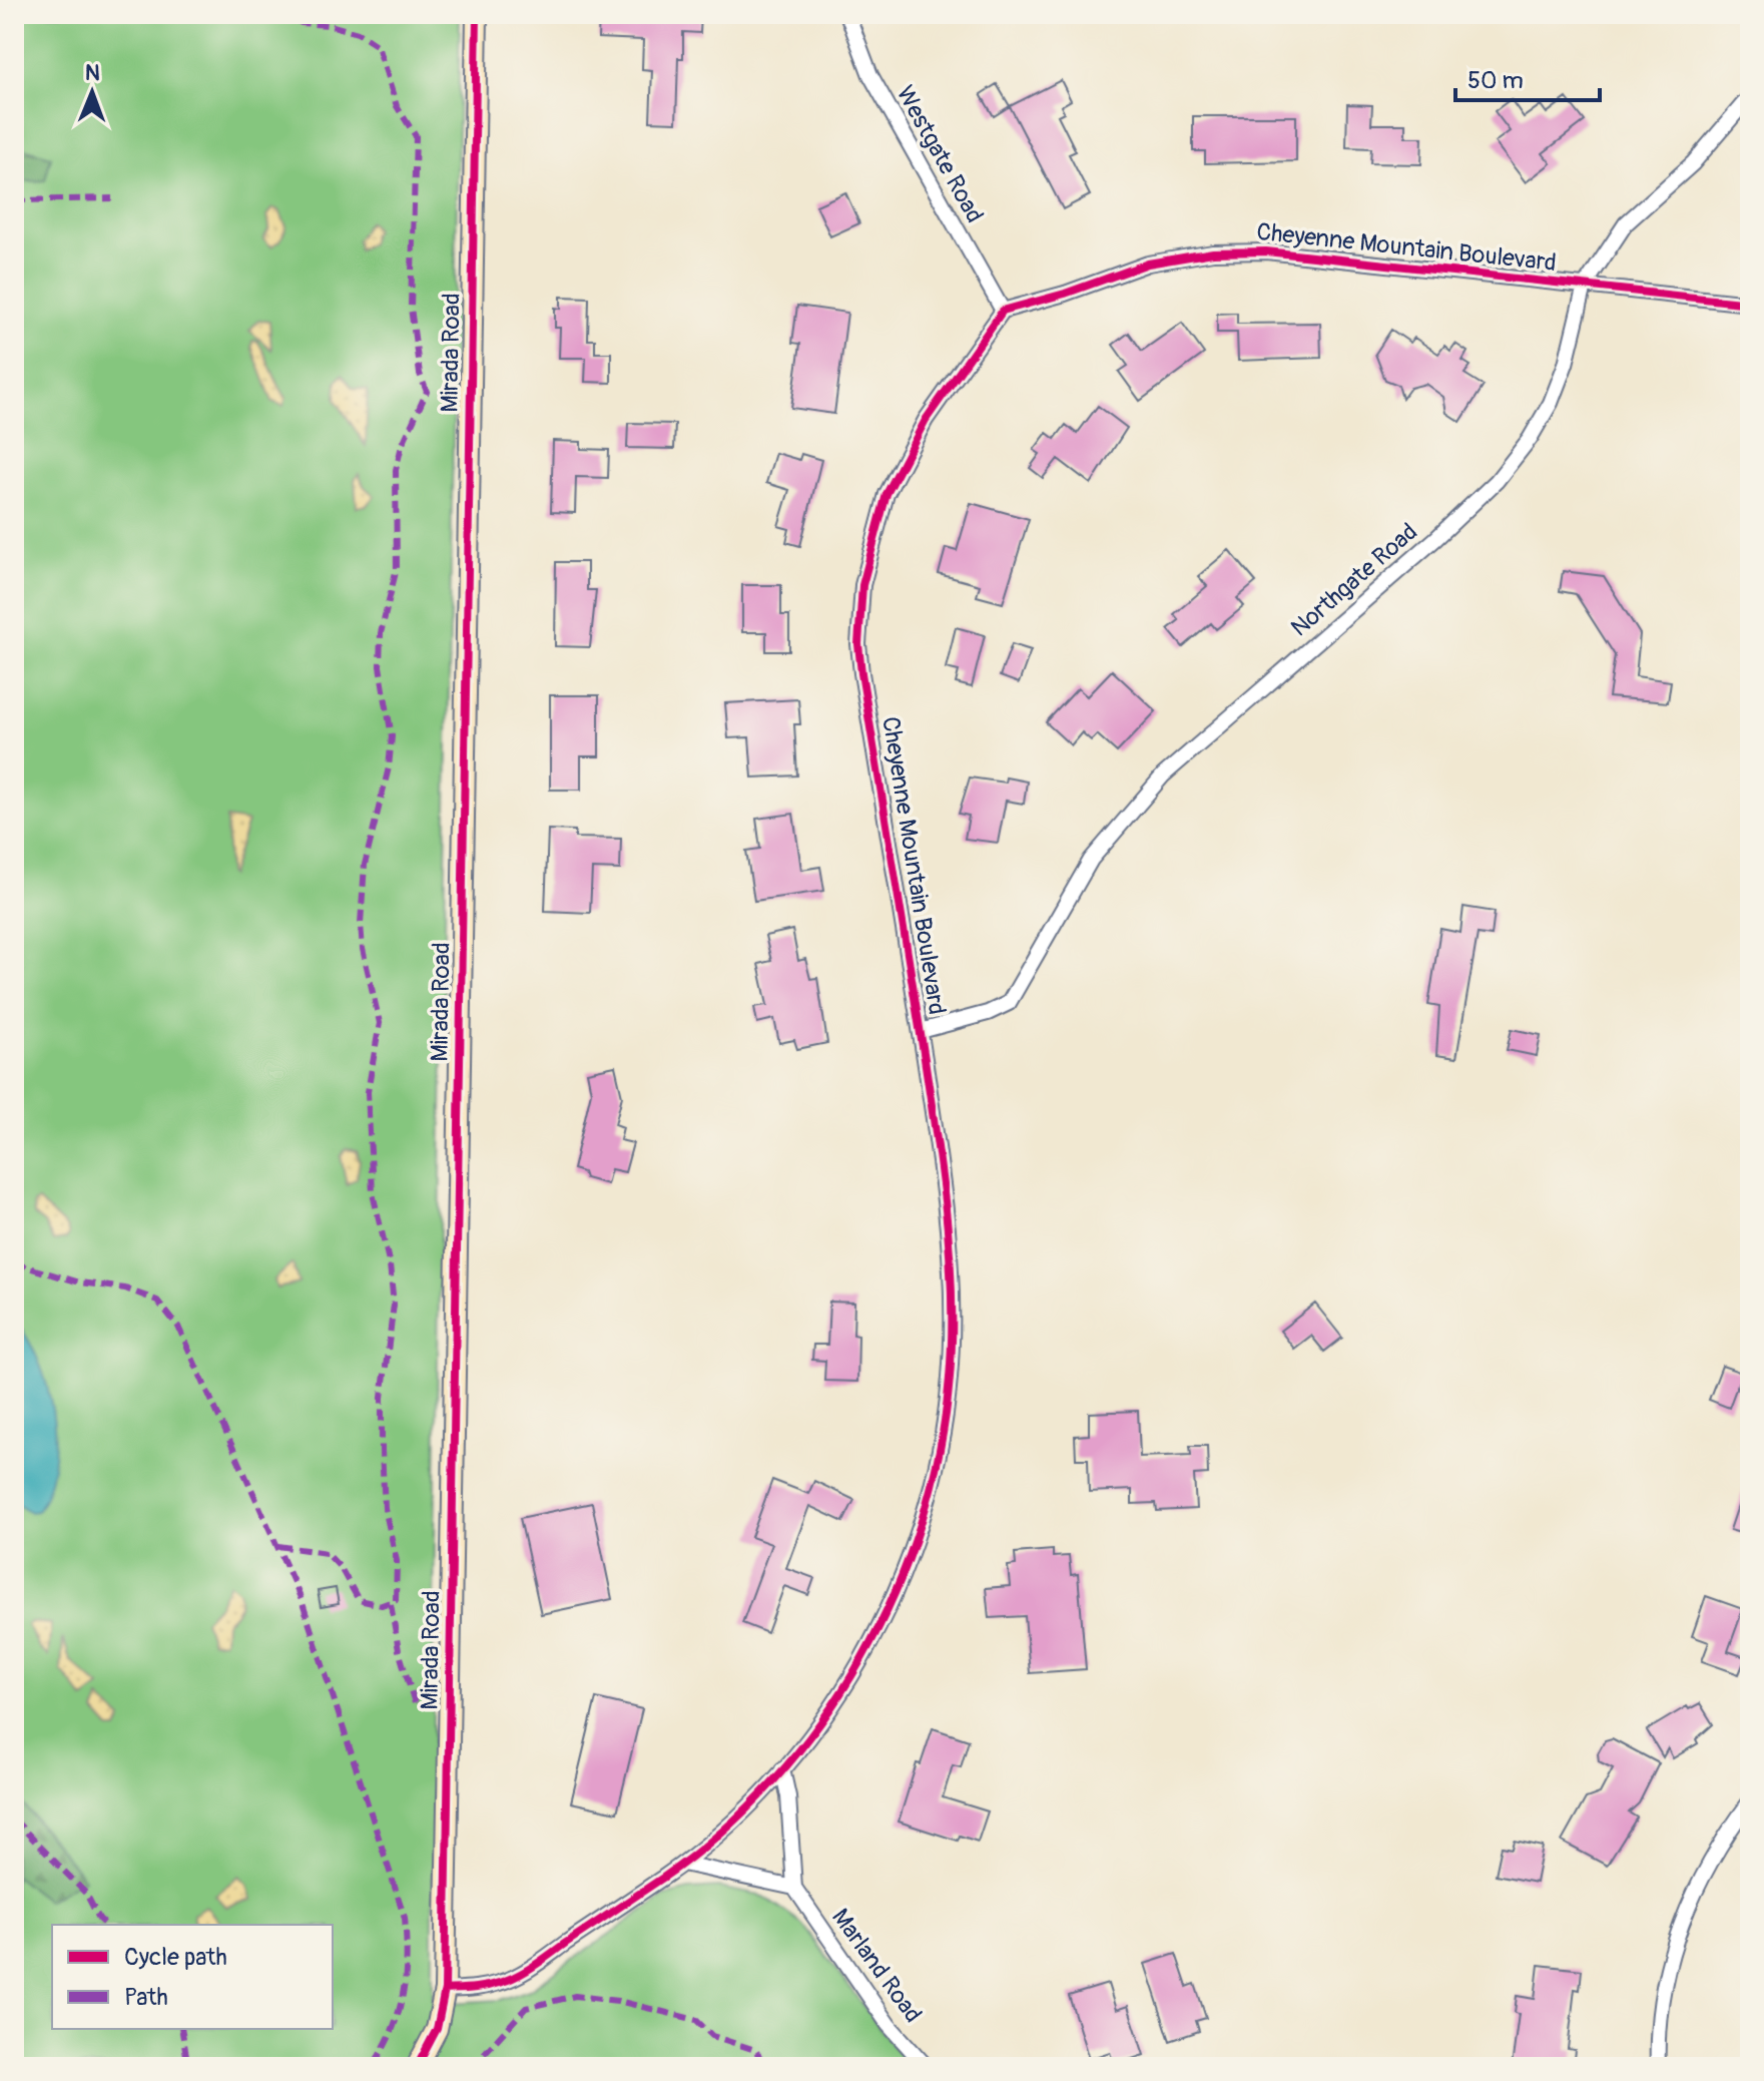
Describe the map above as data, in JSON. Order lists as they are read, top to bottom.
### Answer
{
  "streets": {
    "street": [
      "Westgate Road",
      "Cheyenne Mountain Boulevard",
      "Mirada Road",
      "Northgate Road",
      "Marland Road"
    ]
  },
  "crossings": [
    ["Westgate Road", "Cheyenne Mountain Boulevard"],
    ["Cheyenne Mountain Boulevard", "Mirada Road"],
    ["Cheyenne Mountain Boulevard", "Northgate Road"]
  ],
  "legend": ["Cycle path", "Path"],
  "scale_bar": "50 m",
  "north": "top"
}
